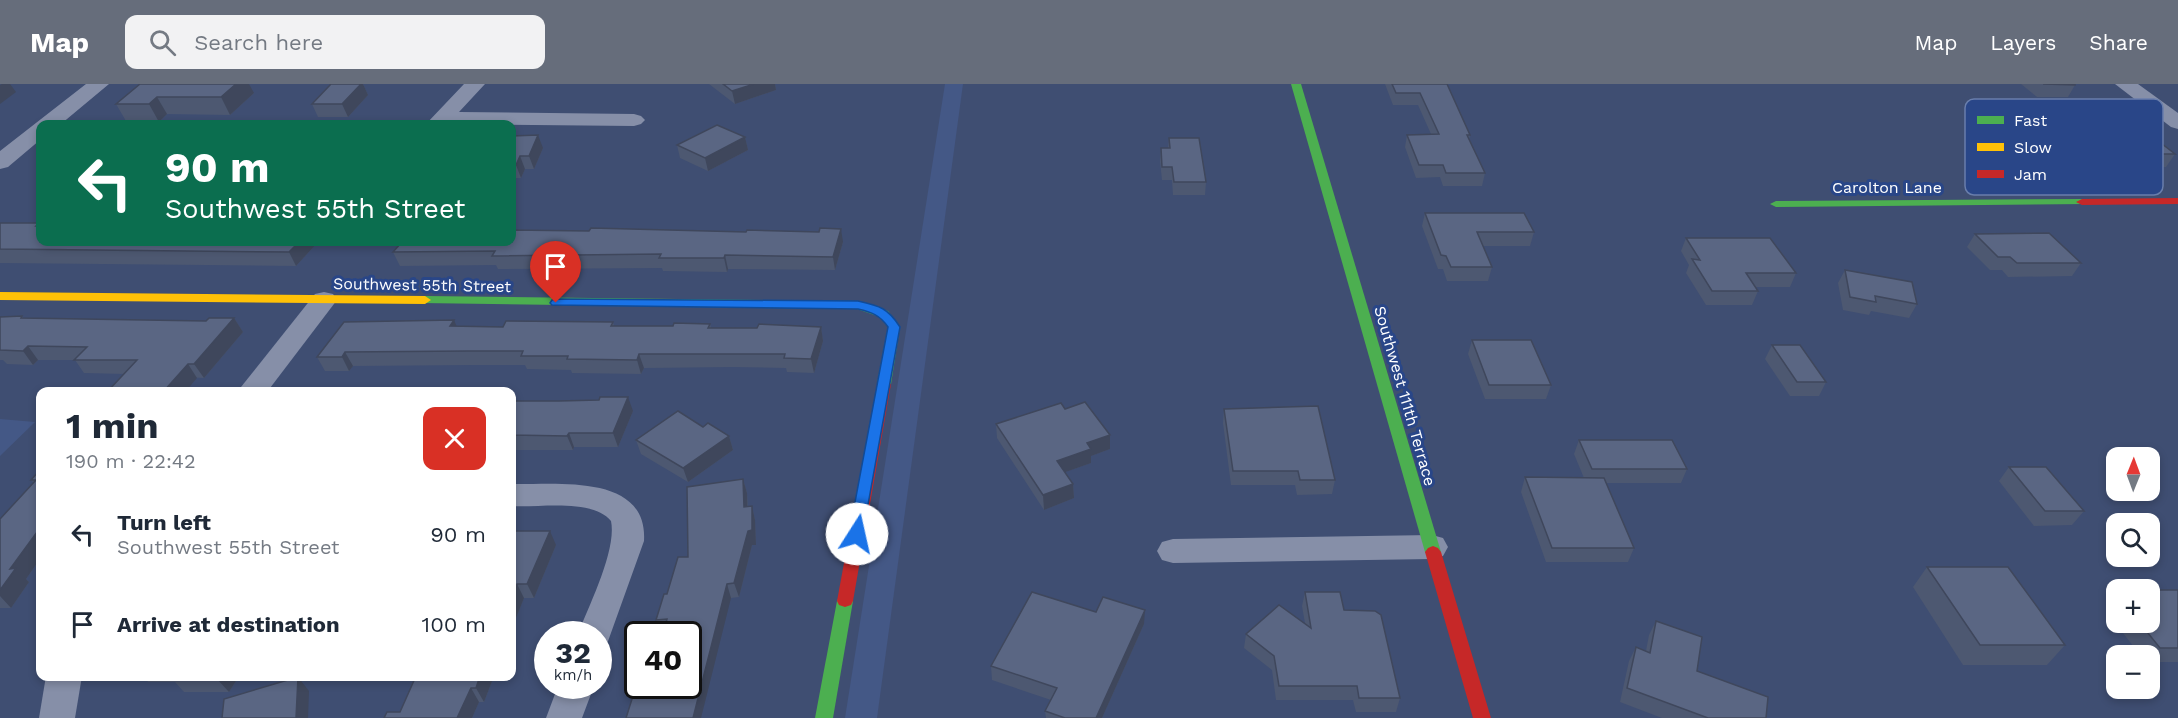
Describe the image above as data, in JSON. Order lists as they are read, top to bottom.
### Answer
{
  "streets": {
    "street": ["Carolton Lane", "Southwest 55th Street", "Southwest 111th Terrace"]
  },
  "legend": ["Fast", "Slow", "Jam"],
  "north": "top",
  "page": {
    "header": "Map",
    "search": "Search here",
    "nav": ["Map", "Layers", "Share"],
    "turn": ["90 m", "Southwest 55th Street"],
    "heading": ["1 min", "190 m · 22:42"],
    "map_buttons": ["+", "−"],
    "list": [
      {
        "name": "Turn left",
        "note": "Southwest 55th Street",
        "value": "90 m"
      },
      {
        "name": "Arrive at destination",
        "value": "100 m"
      }
    ],
    "speed": "32 km/h",
    "limit": "40"
  }
}
